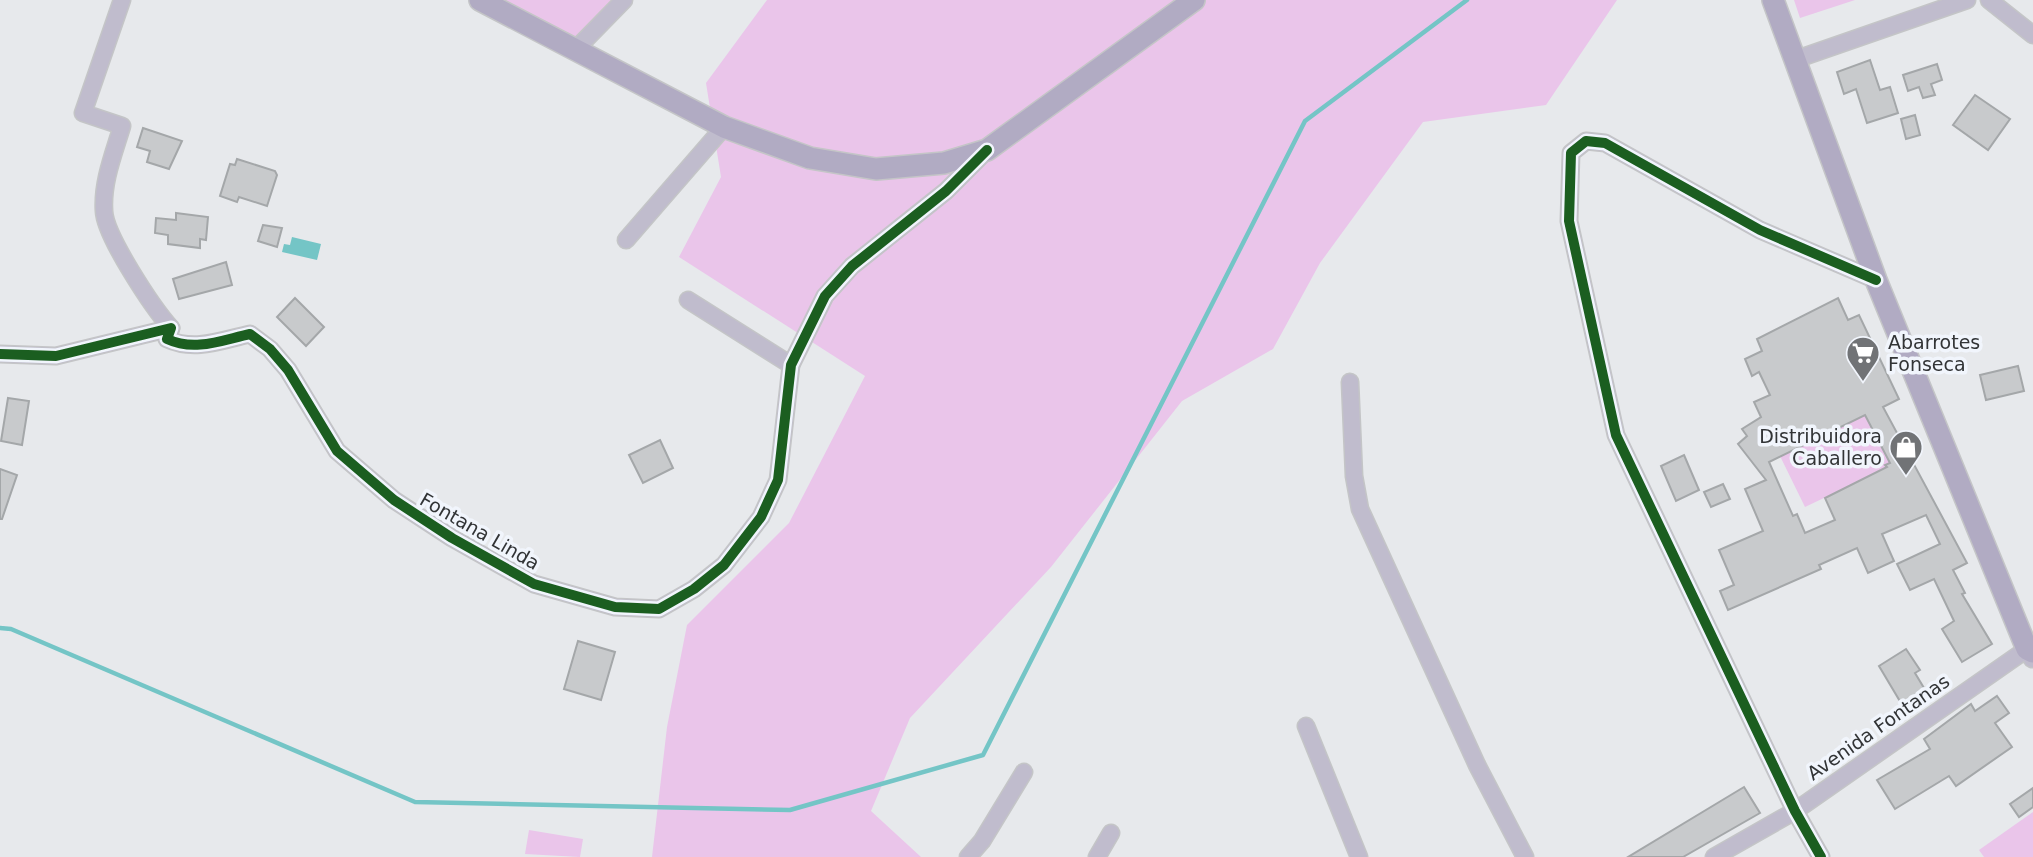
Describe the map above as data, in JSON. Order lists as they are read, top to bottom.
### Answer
{
  "streets": {
    "street": ["Fontana Linda", "Avenida Fontanas"]
  },
  "places": {
    "supermarket": ["Abarrotes Fonseca"],
    "shop": ["Distribuidora Caballero"]
  }
}
